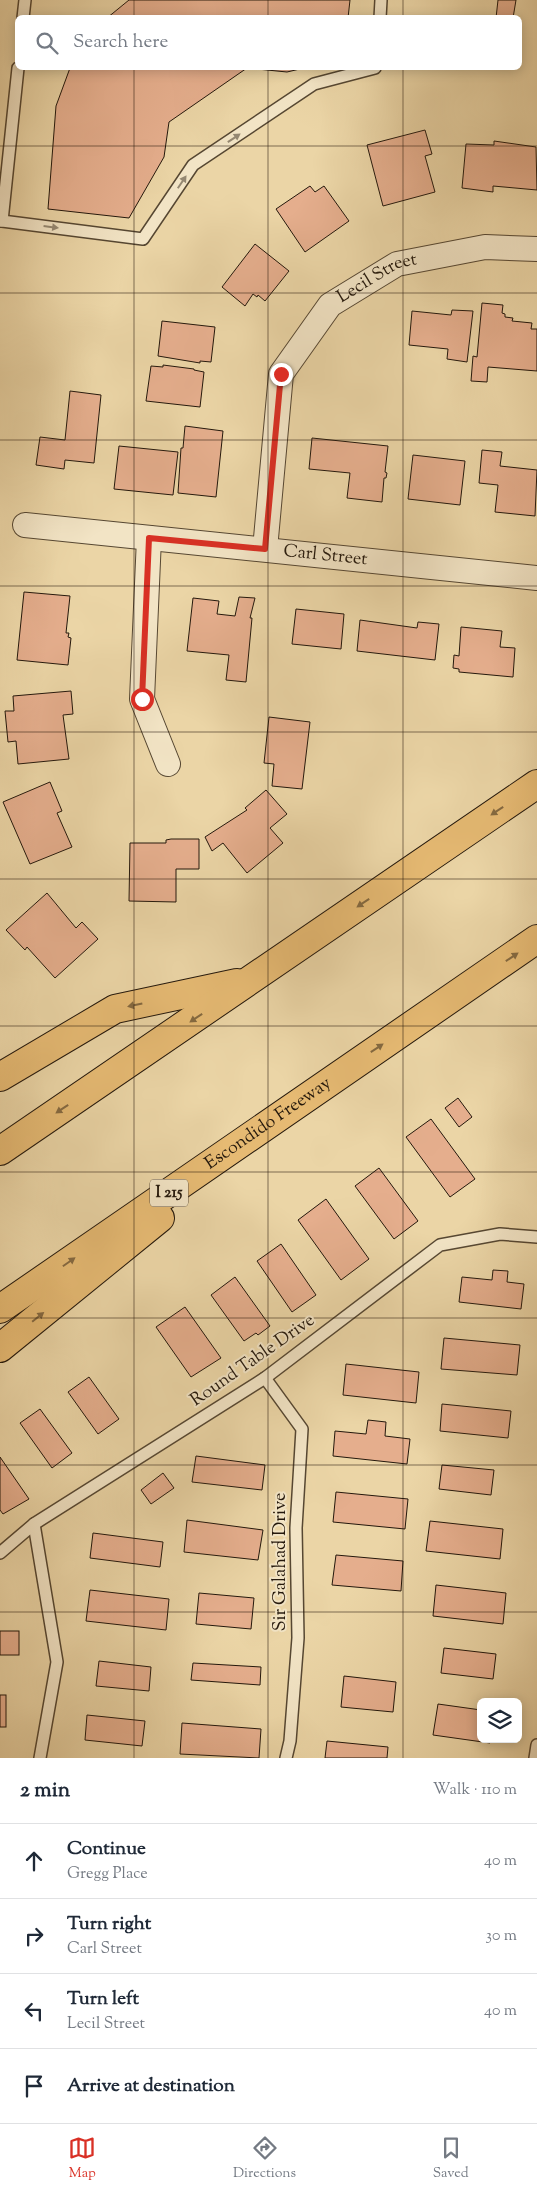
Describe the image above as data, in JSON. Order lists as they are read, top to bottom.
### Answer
{
  "streets": {
    "highway": ["Escondido Freeway", "I 215"],
    "street": ["Lecil Street", "Carl Street"],
    "lane": ["Round Table Drive", "Sir Galahad Drive"]
  },
  "crossings": [
    ["Lecil Street", "Carl Street"],
    ["Round Table Drive", "Sir Galahad Drive"]
  ],
  "page": {
    "search": "Search here",
    "heading": ["2 min", "Walk · 110 m"],
    "list": [
      ["Continue", "Gregg Place", "40 m"],
      ["Turn right", "Carl Street", "30 m"],
      ["Turn left", "Lecil Street", "40 m"],
      "Arrive at destination"
    ],
    "nav": ["Map", "Directions", "Saved"]
  }
}
